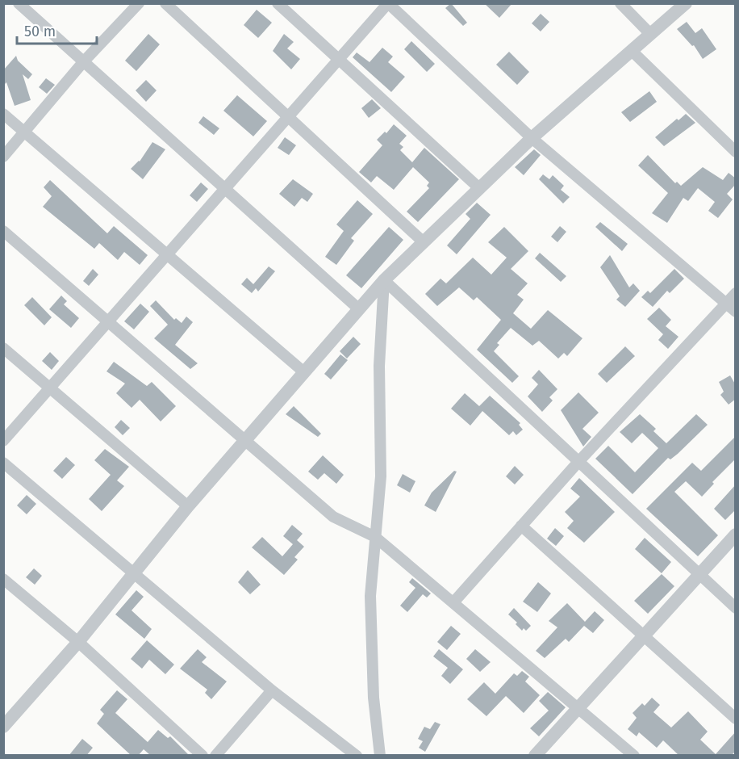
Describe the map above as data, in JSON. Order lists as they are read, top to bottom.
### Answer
{
  "scale_bar": "50 m"
}
